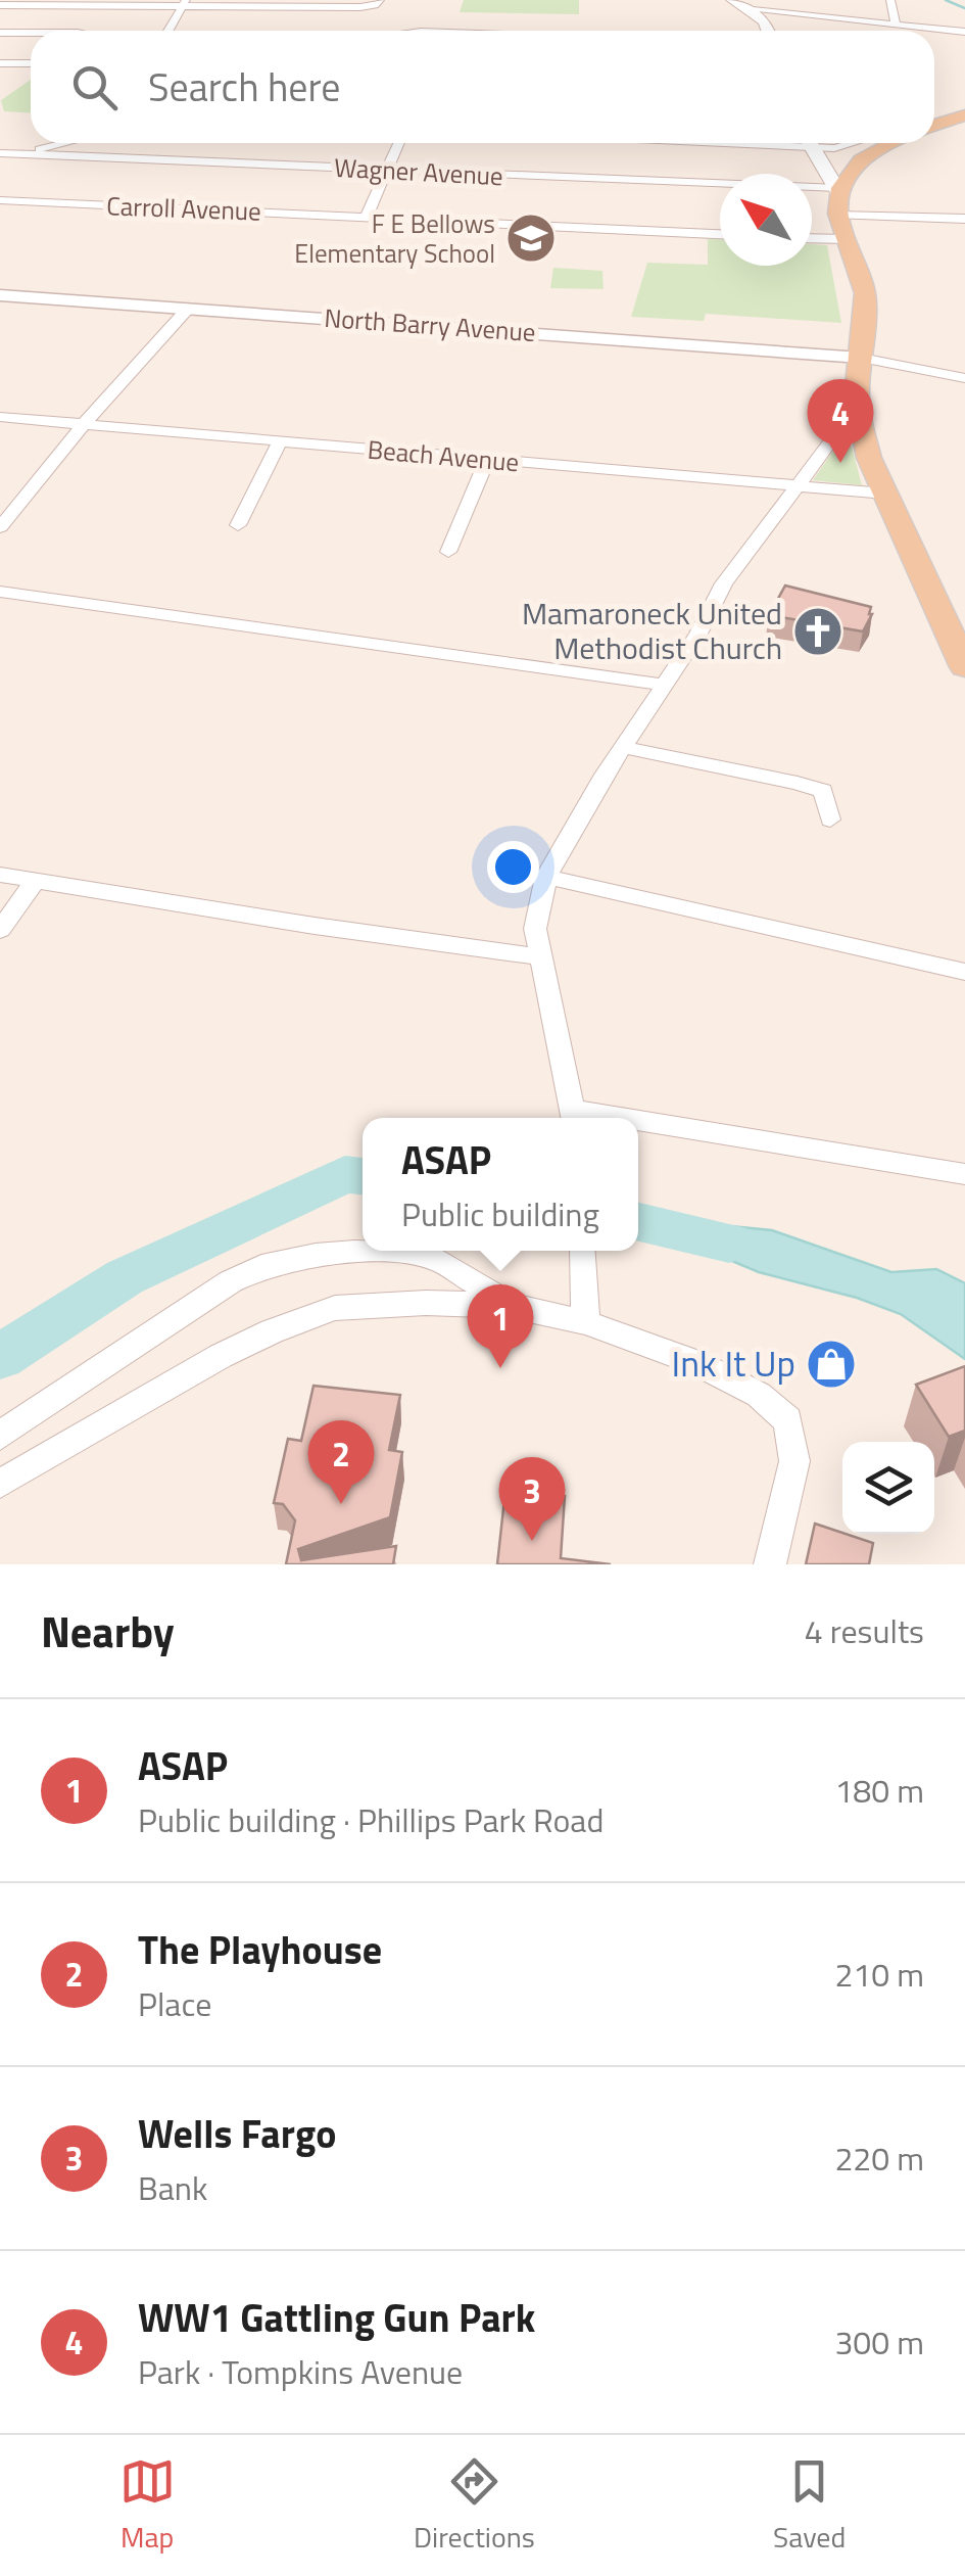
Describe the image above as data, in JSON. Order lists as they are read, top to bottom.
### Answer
{
  "streets": {
    "street": [
      "Wagner Avenue",
      "Carroll Avenue",
      "North Barry Avenue",
      "Beach Avenue"
    ]
  },
  "places": {
    "school or university": ["F E Bellows Elementary School"],
    "church": ["Mamaroneck United Methodist Church"],
    "shop": ["Ink It Up"]
  },
  "north": "top left",
  "page": {
    "search": "Search here",
    "pins": [
      "4",
      "1",
      "2",
      "3"
    ],
    "popup": ["ASAP", "Public building"],
    "heading": ["Nearby", "4 results"],
    "list": [
      {
        "mark": "1",
        "name": "ASAP",
        "note": "Public building · Phillips Park Road",
        "value": "180 m"
      },
      {
        "mark": "2",
        "name": "The Playhouse",
        "note": "Place",
        "value": "210 m"
      },
      {
        "mark": "3",
        "name": "Wells Fargo",
        "note": "Bank",
        "value": "220 m"
      },
      {
        "mark": "4",
        "name": "WW1 Gattling Gun Park",
        "note": "Park · Tompkins Avenue",
        "value": "300 m"
      }
    ],
    "nav": ["Map", "Directions", "Saved"]
  }
}
